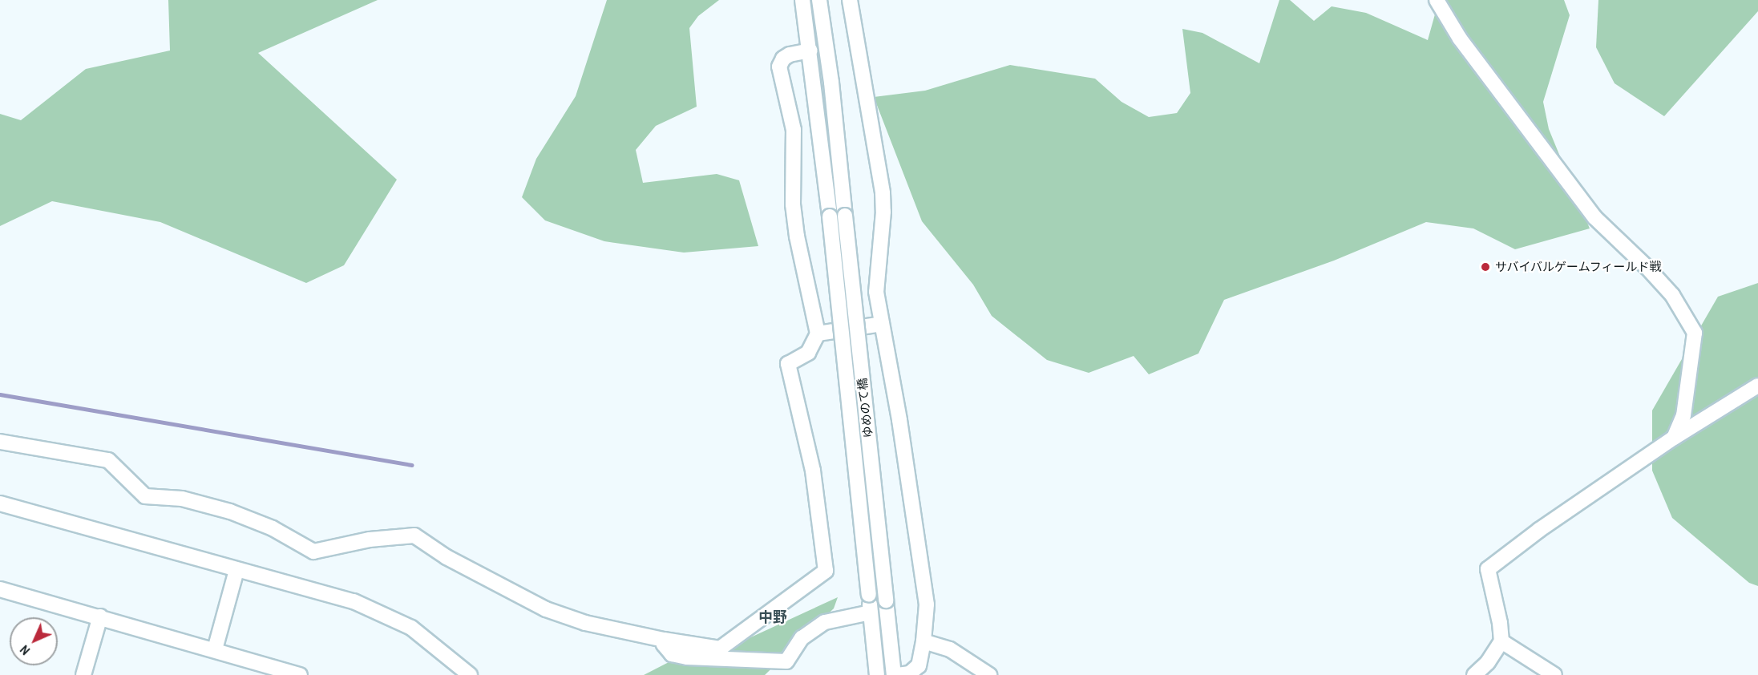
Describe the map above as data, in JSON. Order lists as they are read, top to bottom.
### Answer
{
  "streets": {
    "street": ["ゆめのて橋"]
  },
  "districts": ["中野"],
  "places": ["サバイバルゲームフィールド戦"],
  "north": "bottom left"
}
